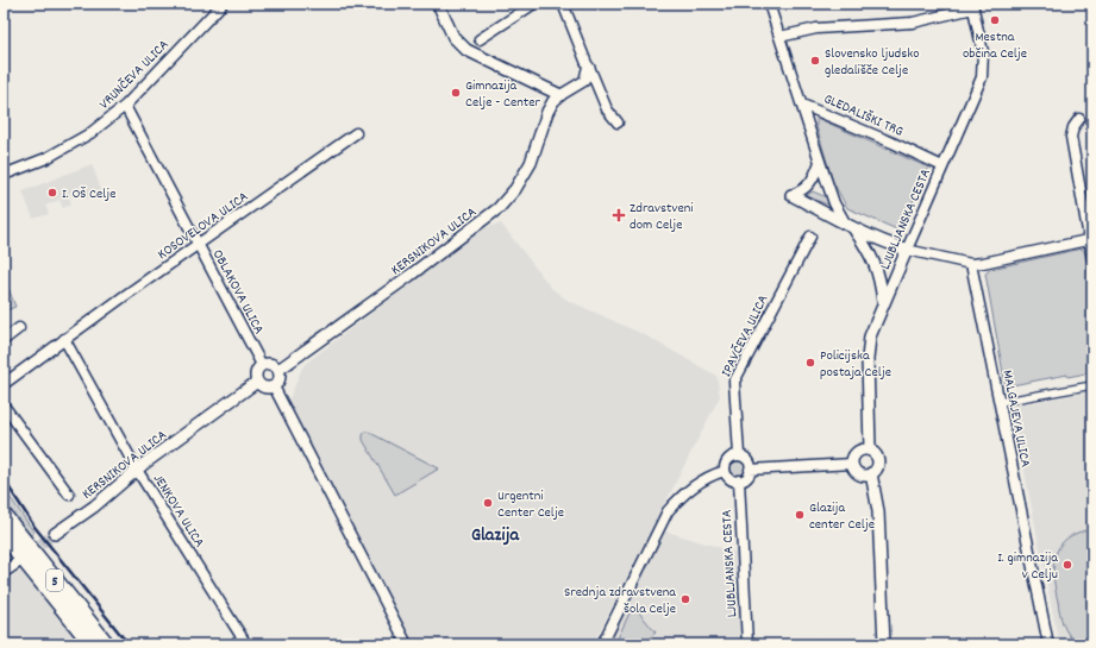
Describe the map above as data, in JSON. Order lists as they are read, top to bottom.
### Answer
{
  "streets": {
    "main road": ["5"],
    "street": [
      "VRUNČEVA ULICA",
      "GLEDALIŠKI TRG",
      "LJUBLJANSKA CESTA",
      "KOSOVELOVA ULICA",
      "KERSNIKOVA ULICA",
      "OBLAKOVA ULICA",
      "IPAVČEVA ULICA",
      "MALGAJEVA ULICA",
      "JENKOVA ULICA"
    ]
  },
  "crossings": [
    ["VRUNČEVA ULICA", "OBLAKOVA ULICA"],
    ["GLEDALIŠKI TRG", "LJUBLJANSKA CESTA"],
    ["LJUBLJANSKA CESTA", "IPAVČEVA ULICA"],
    ["KOSOVELOVA ULICA", "OBLAKOVA ULICA"],
    ["KOSOVELOVA ULICA", "JENKOVA ULICA"],
    ["KERSNIKOVA ULICA", "OBLAKOVA ULICA"],
    ["KERSNIKOVA ULICA", "JENKOVA ULICA"]
  ],
  "districts": ["Glazija"],
  "places": {
    "other": [
      "Mestna občina Celje",
      "Slovensko ljudsko gledališče Celje",
      "Gimnazija Celje - Center",
      "I. OŠ Celje",
      "Policijska postaja Celje",
      "Urgentni Center Celje",
      "Glazija center Celje",
      "I. gimnazija v Celju",
      "Srednja zdravstvena šola Celje"
    ],
    "health": ["Zdravstveni dom Celje"]
  }
}
